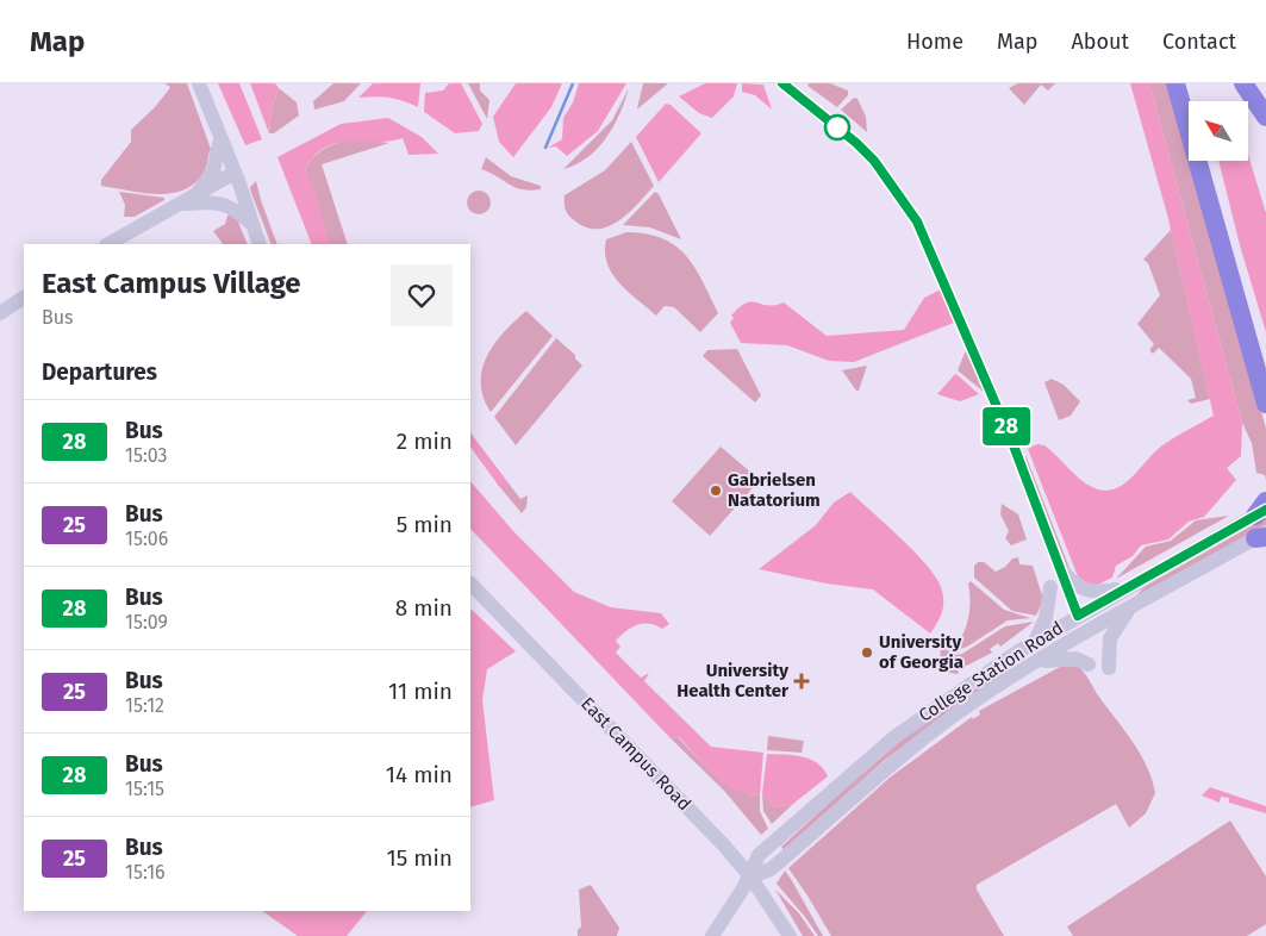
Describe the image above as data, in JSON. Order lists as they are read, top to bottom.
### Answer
{
  "streets": {
    "main road": ["College Station Road", "East Campus Road"]
  },
  "crossings": [
    ["College Station Road", "East Campus Road"]
  ],
  "places": {
    "other": ["Gabrielsen Natatorium", "University of Georgia"],
    "health": ["University Health Center"]
  },
  "lines": ["bus line 28"],
  "north": "top left",
  "page": {
    "header": "Map",
    "nav": [
      "Home",
      "Map",
      "About",
      "Contact"
    ],
    "on_map": "28",
    "heading": [
      ["East Campus Village", "Bus"],
      "Departures"
    ],
    "list": [
      {
        "mark": "28",
        "name": "Bus",
        "note": "15:03",
        "value": "2 min"
      },
      {
        "mark": "25",
        "name": "Bus",
        "note": "15:06",
        "value": "5 min"
      },
      {
        "mark": "28",
        "name": "Bus",
        "note": "15:09",
        "value": "8 min"
      },
      {
        "mark": "25",
        "name": "Bus",
        "note": "15:12",
        "value": "11 min"
      },
      {
        "mark": "28",
        "name": "Bus",
        "note": "15:15",
        "value": "14 min"
      },
      {
        "mark": "25",
        "name": "Bus",
        "note": "15:16",
        "value": "15 min"
      }
    ]
  }
}
